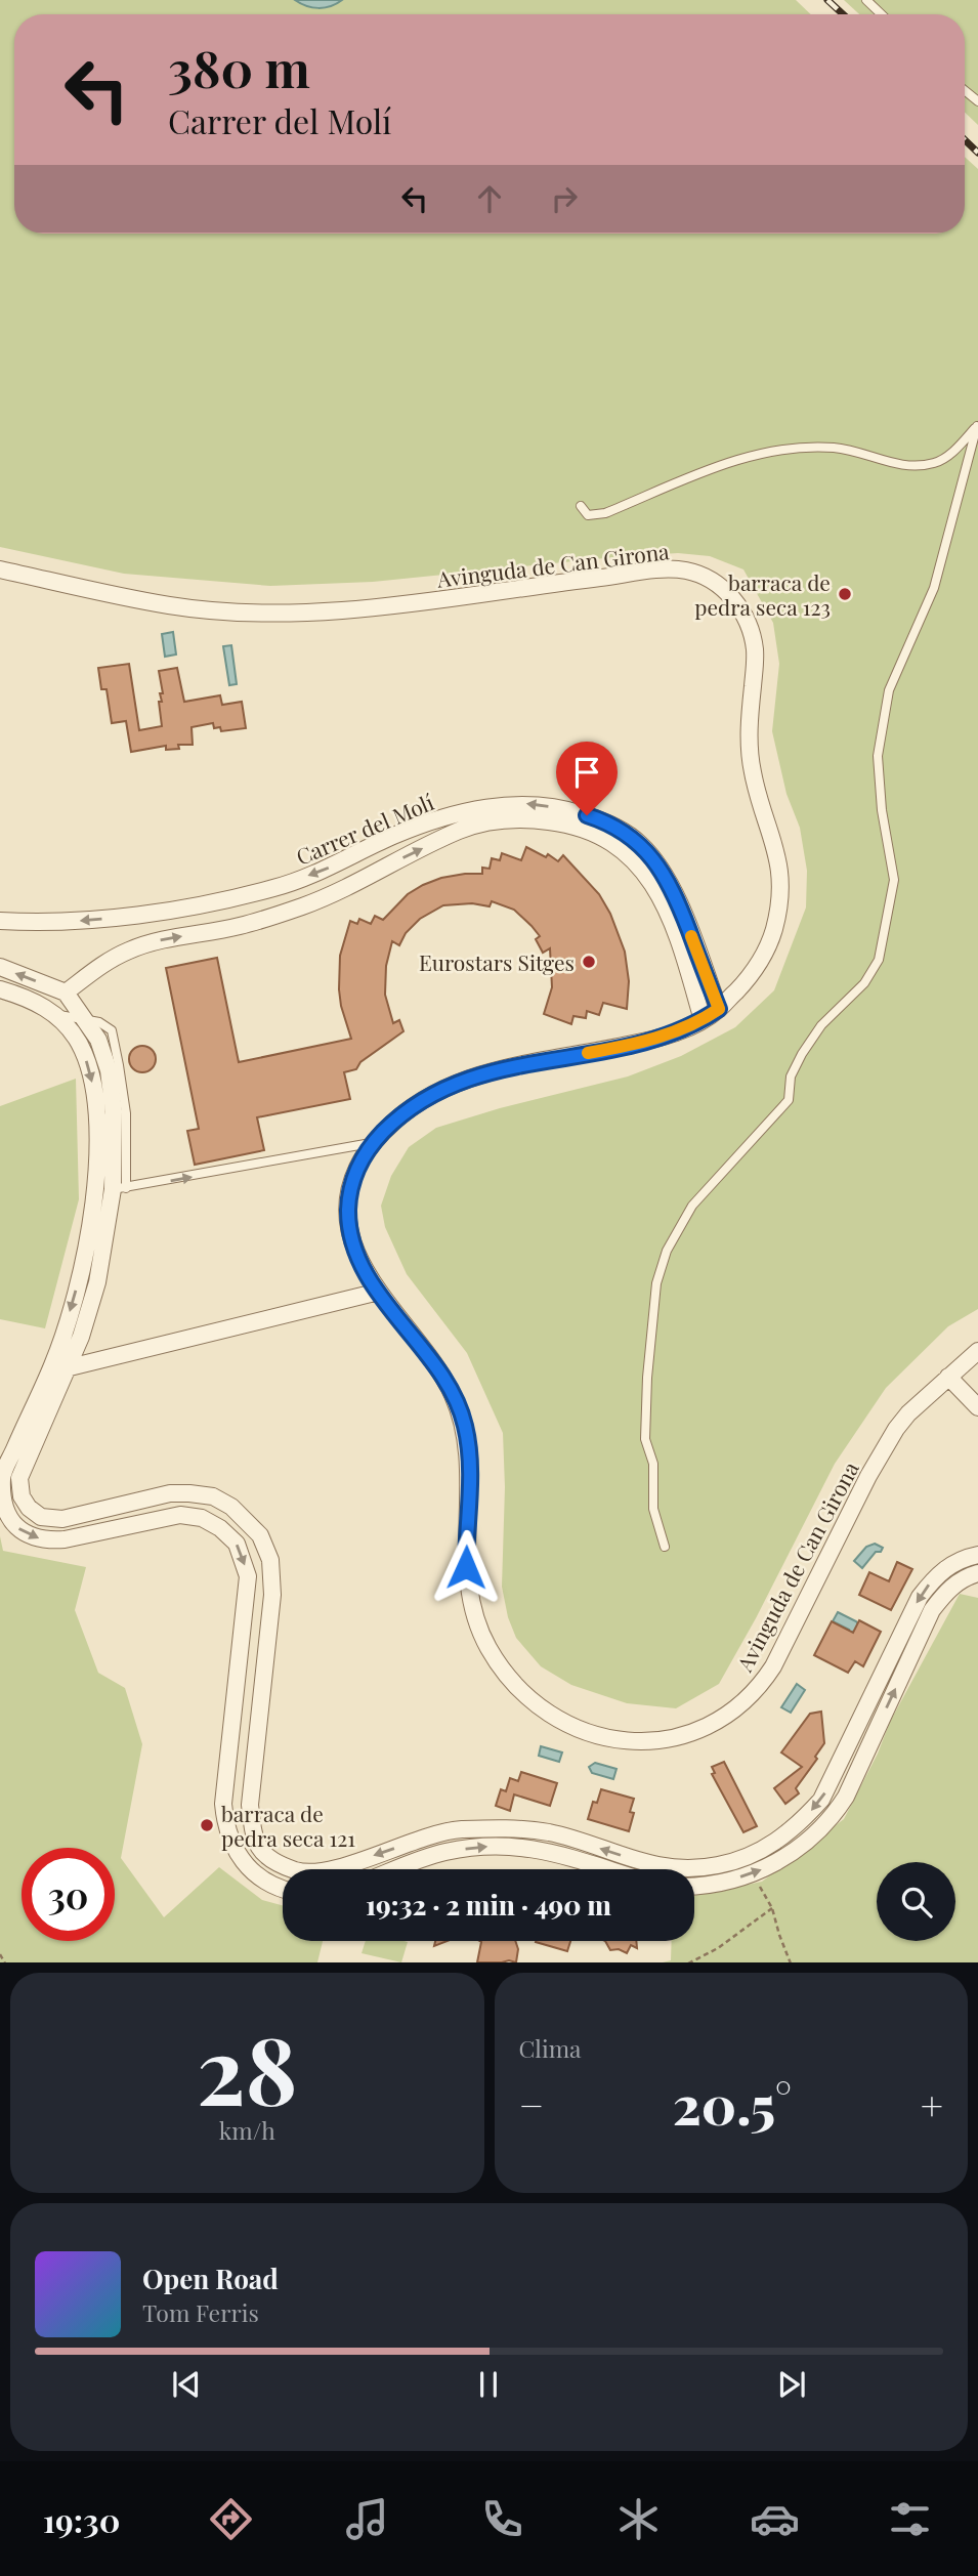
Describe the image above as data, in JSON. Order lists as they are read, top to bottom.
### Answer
{
  "streets": {
    "street": ["Avinguda de Can Girona", "Carrer del Molí"]
  },
  "crossings": [
    ["Avinguda de Can Girona", "Carrer del Molí"]
  ],
  "places": ["barraca de pedra seca 123", "Eurostars Sitges", "barraca de pedra seca 121"],
  "page": {
    "turn": ["380 m", "Carrer del Molí"],
    "limit": "30",
    "trip": "19:32 · 2 min · 490 m",
    "tile": [
      ["28", "km/h"],
      "Clima"
    ],
    "heat": ["−", "20.5°", "+"],
    "song": ["Open Road", "Tom Ferris"],
    "tabs": "19:30"
  }
}
